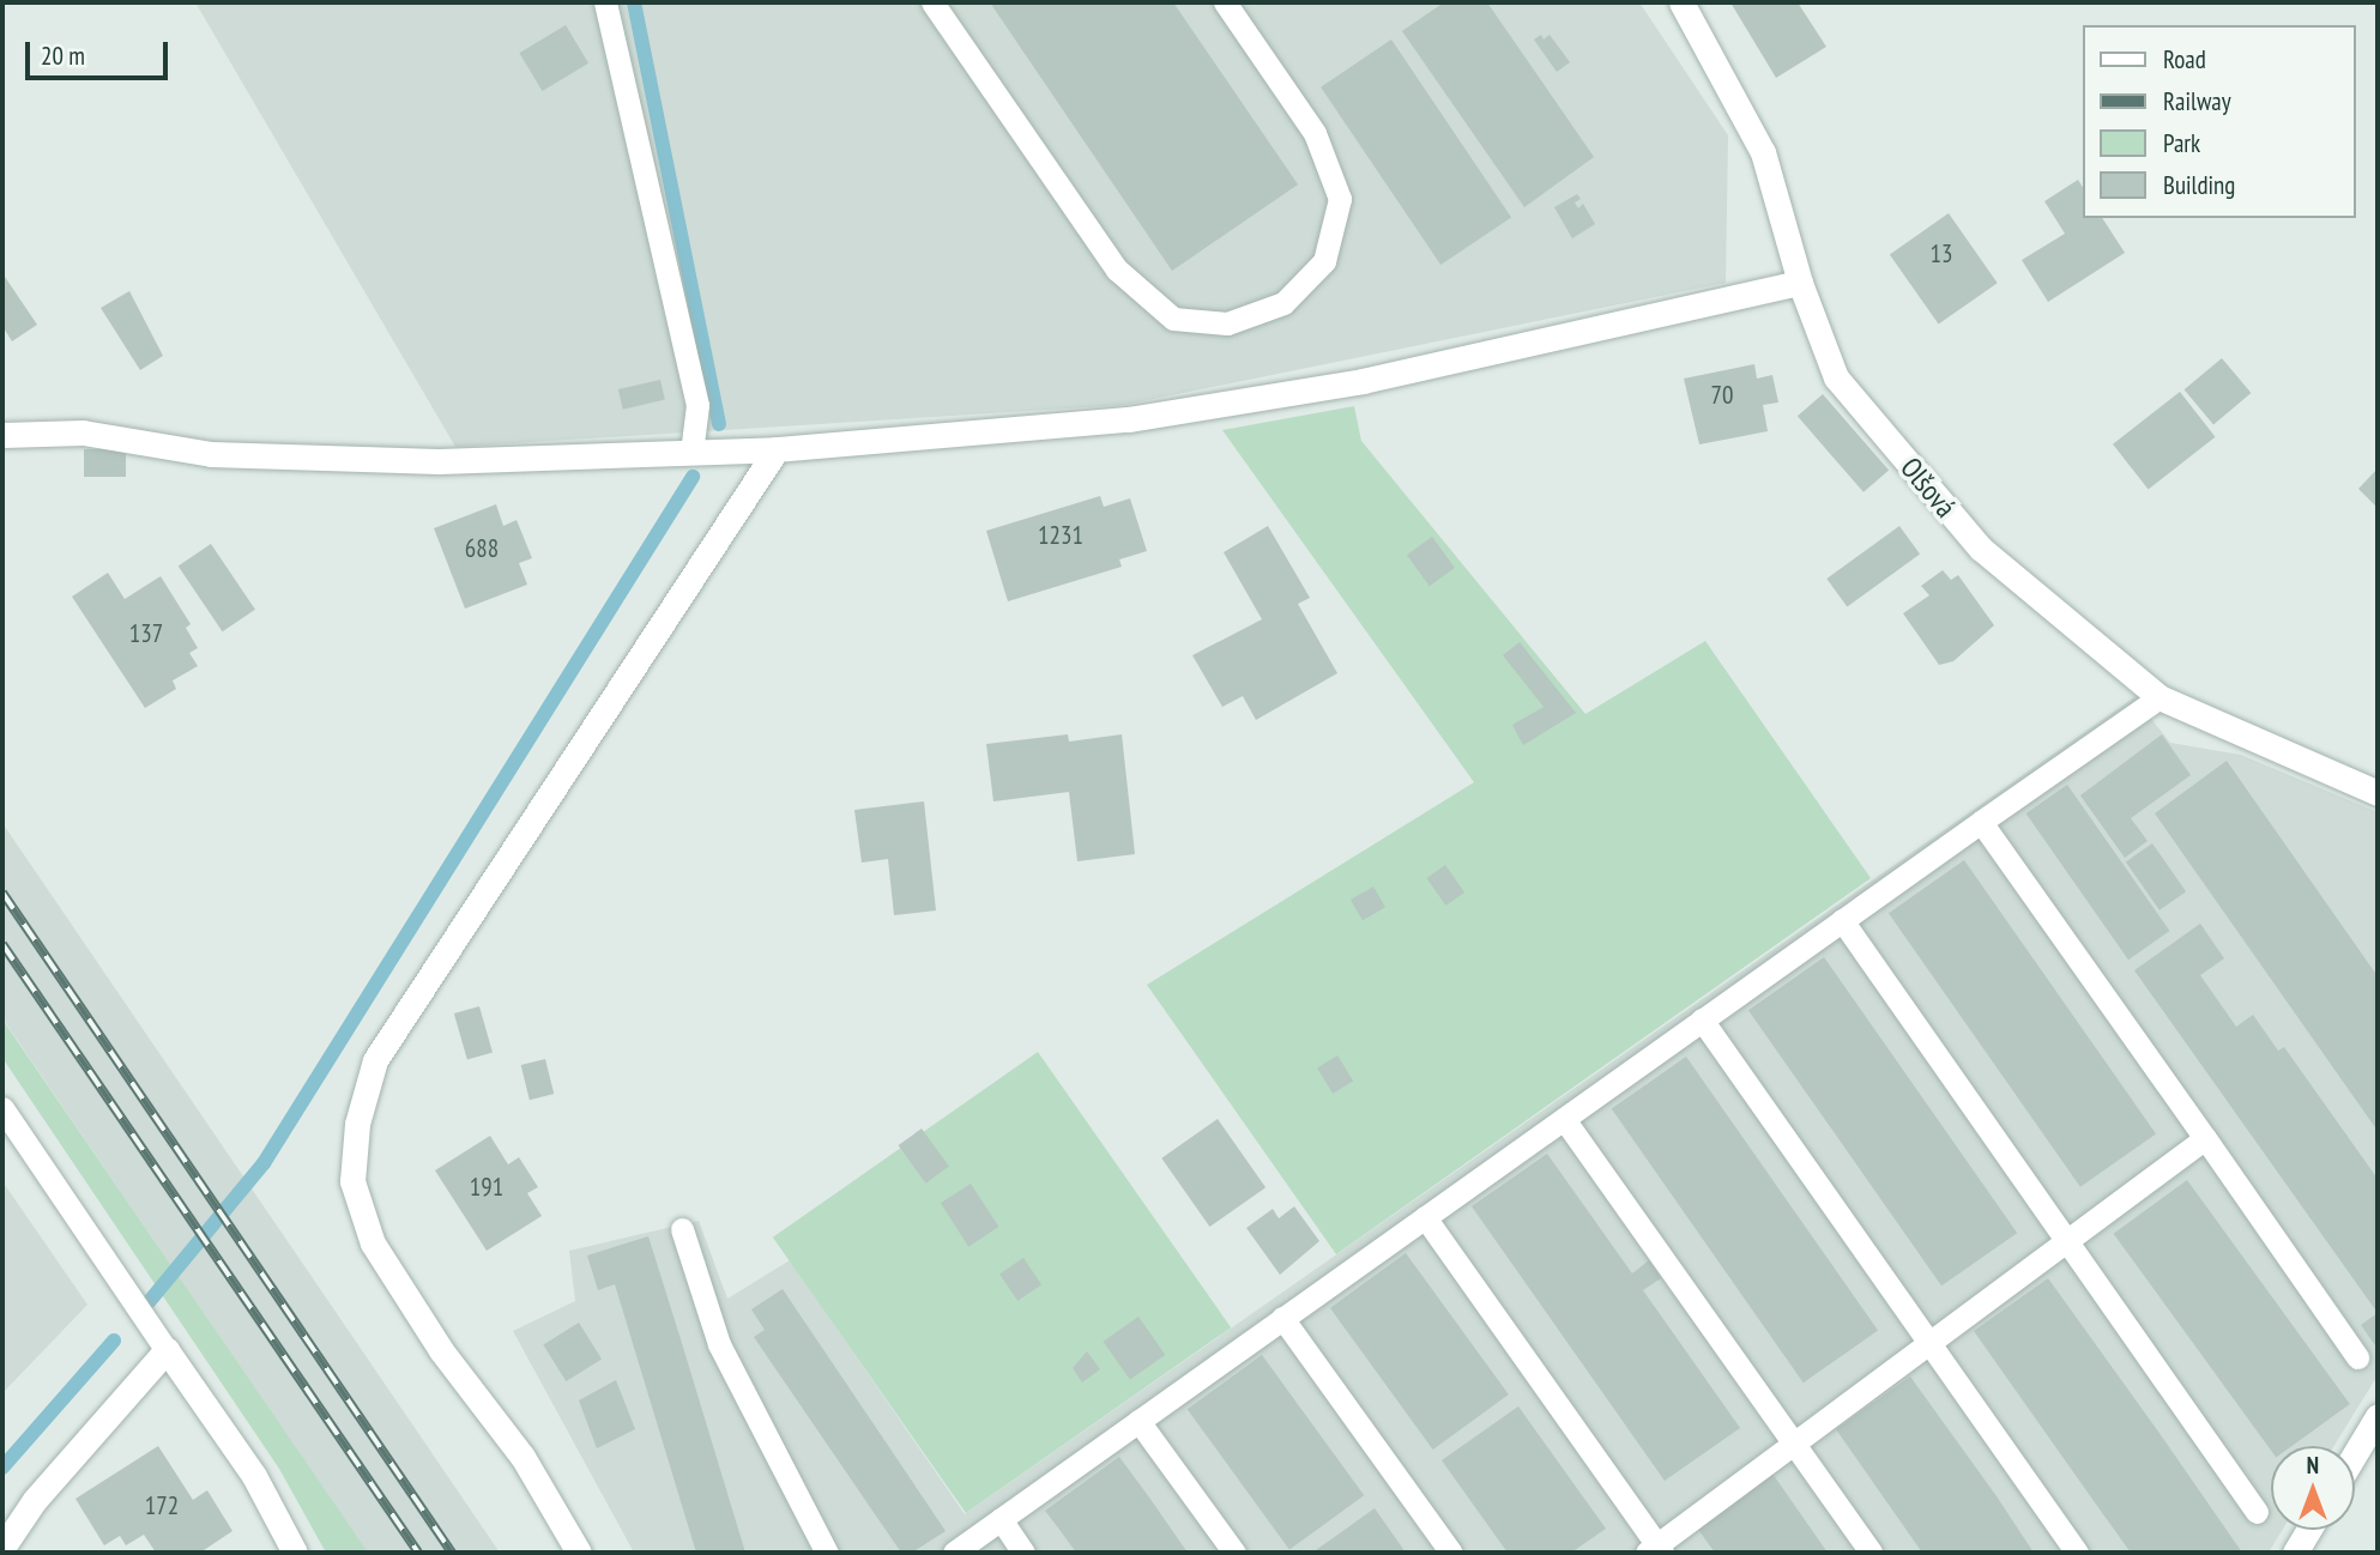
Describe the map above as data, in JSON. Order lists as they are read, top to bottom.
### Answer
{
  "streets": {
    "street": ["Olšová"]
  },
  "house_numbers": [
    "13",
    "70",
    "1231",
    "688",
    "137",
    "191",
    "172"
  ],
  "legend": [
    "Road",
    "Railway",
    "Park",
    "Building"
  ],
  "scale_bar": "20 m",
  "north": "top"
}
